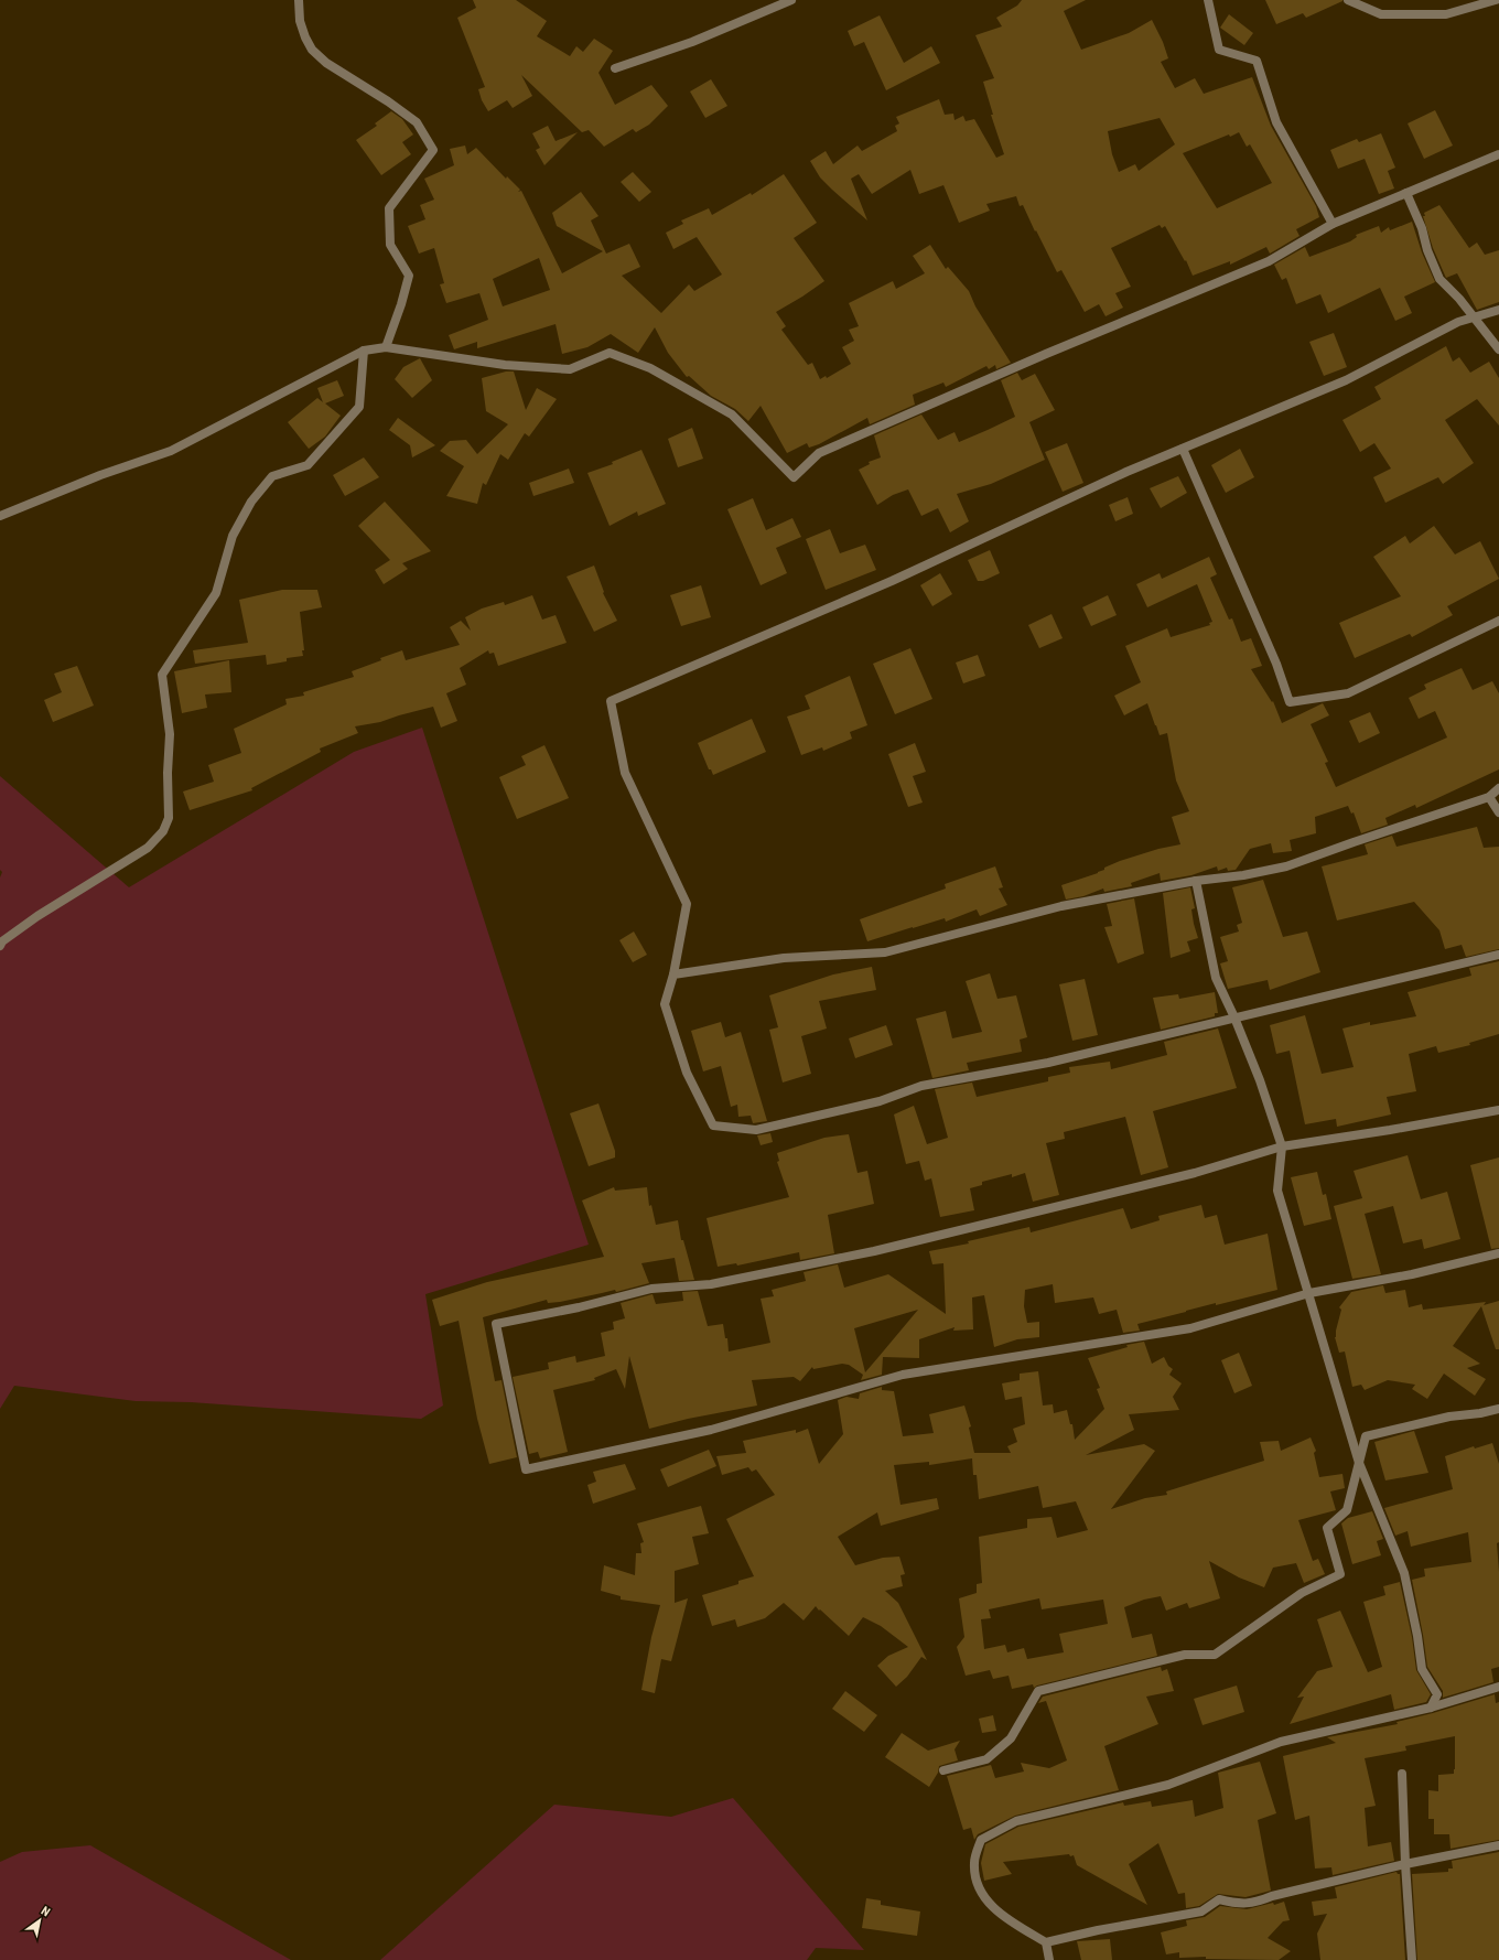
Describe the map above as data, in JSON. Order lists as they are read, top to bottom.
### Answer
{
  "north": "top right"
}
